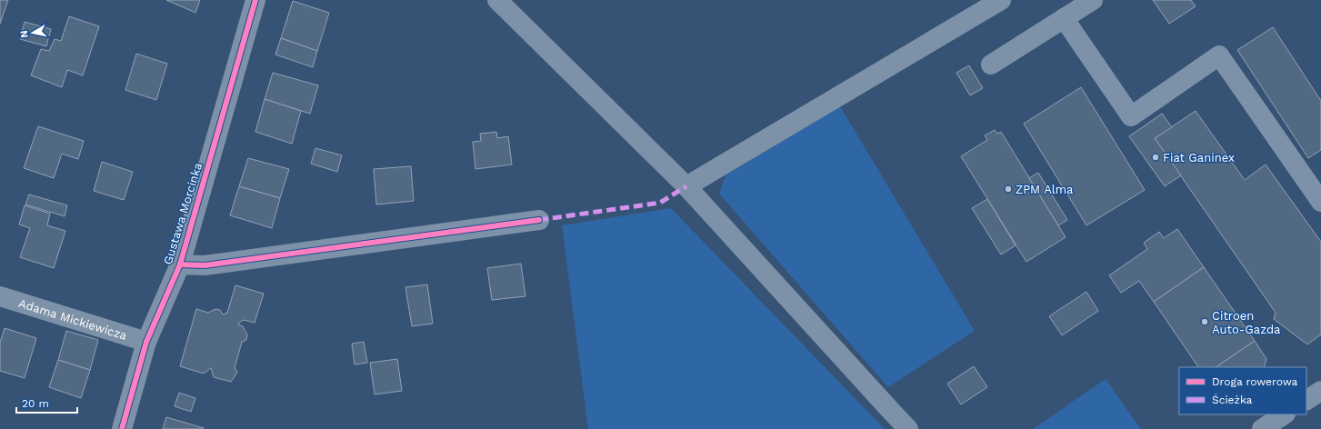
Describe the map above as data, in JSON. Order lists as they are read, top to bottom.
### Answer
{
  "streets": {
    "street": ["Gustawa Morcinka", "Adama Mickiewicza"]
  },
  "crossings": [
    ["Gustawa Morcinka", "Adama Mickiewicza"]
  ],
  "places": ["Fiat Ganinex", "ZPM Alma", "Citroen Auto-Gazda"],
  "legend": ["Droga rowerowa", "Ścieżka"],
  "scale_bar": "20 m",
  "north": "left"
}
